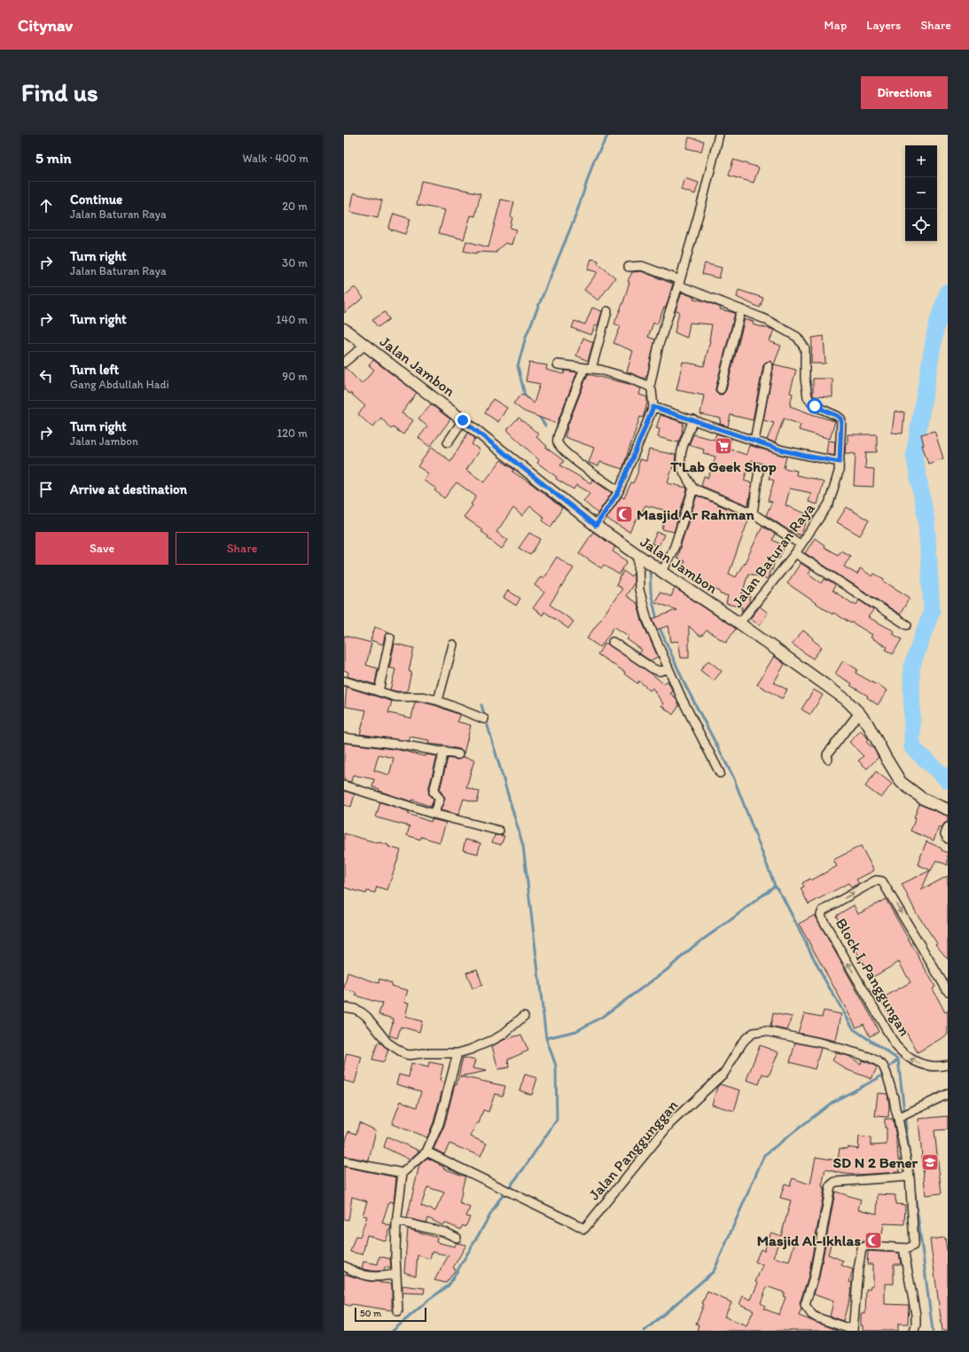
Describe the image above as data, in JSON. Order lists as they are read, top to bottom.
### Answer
{
  "streets": {
    "main road": ["Jalan Jambon"],
    "street": ["Jalan Baturan Raya", "Block I, Panggungan", "Jalan Panggunggan"]
  },
  "crossings": [
    ["Jalan Jambon", "Jalan Baturan Raya"]
  ],
  "places": {
    "supermarket": ["T'Lab Geek Shop"],
    "mosque": ["Masjid Ar Rahman", "Masjid Al-Ikhlas"],
    "school or university": ["SD N 2 Bener"]
  },
  "scale_bar": "50 m",
  "page": {
    "header": "Citynav",
    "nav": ["Map", "Layers", "Share"],
    "buttons": [
      "Directions",
      ["Save", "Share"]
    ],
    "title": "Find us",
    "heading": ["5 min", "Walk · 400 m"],
    "map_buttons": ["+", "−"],
    "list": [
      ["Continue", "Jalan Baturan Raya", "20 m"],
      ["Turn right", "Jalan Baturan Raya", "30 m"],
      ["Turn right", "140 m"],
      ["Turn left", "Gang Abdullah Hadi", "90 m"],
      ["Turn right", "Jalan Jambon", "120 m"],
      "Arrive at destination"
    ],
    "scale": "50 m"
  }
}
